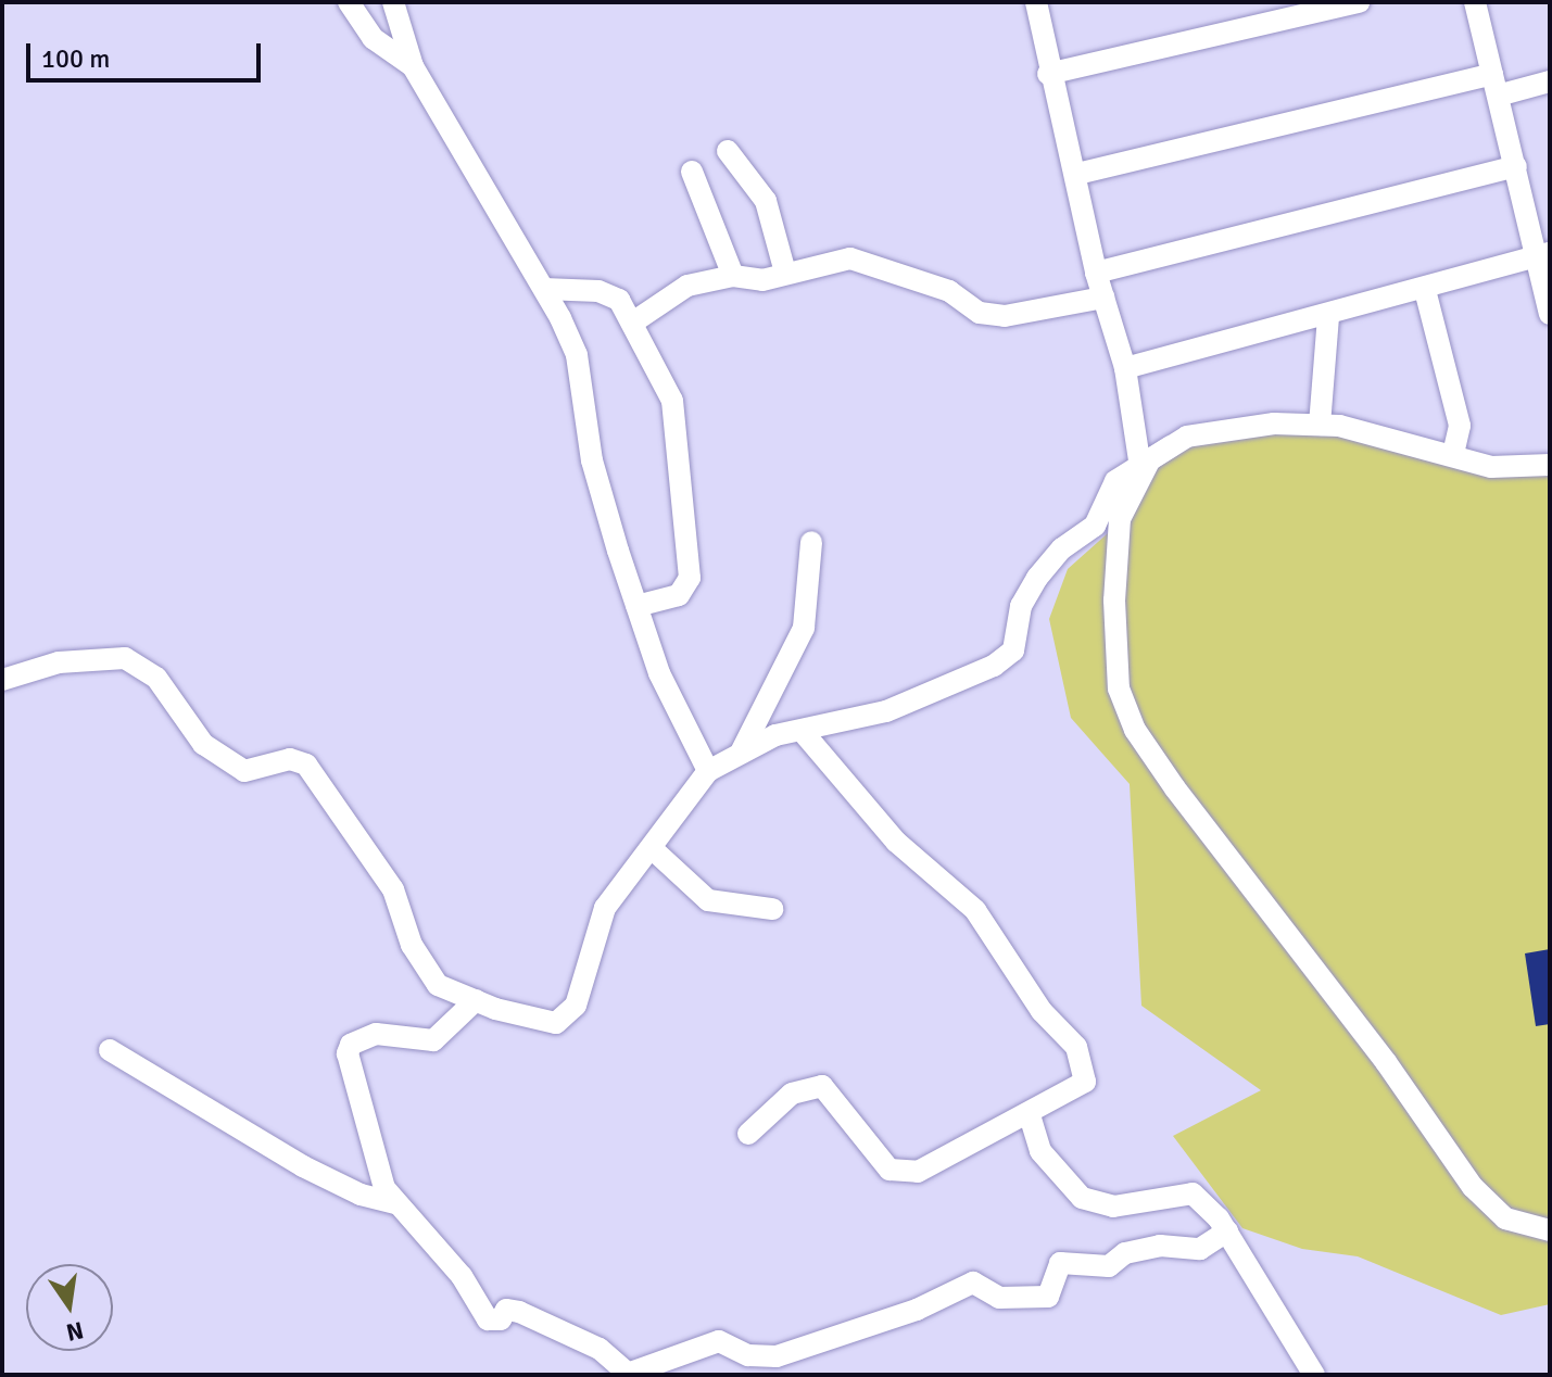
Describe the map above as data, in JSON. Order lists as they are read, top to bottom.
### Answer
{
  "scale_bar": "100 m",
  "north": "bottom"
}
